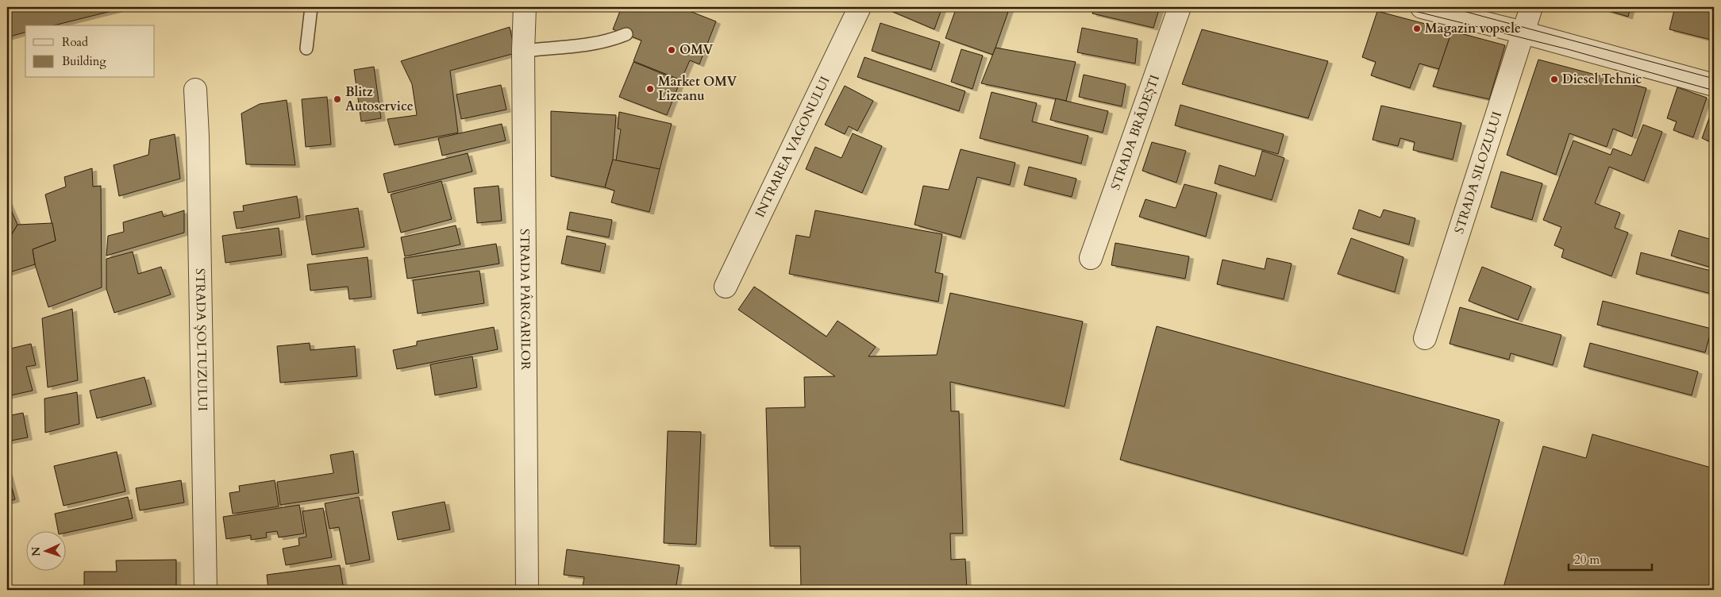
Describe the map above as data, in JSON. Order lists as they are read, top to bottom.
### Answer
{
  "streets": {
    "street": [
      "STRADA BRĂDEȘTI",
      "INTRAREA VAGONULUI",
      "STRADA SILOZULUI",
      "STRADA PÂRGARILOR",
      "STRADA ȘOLTUZULUI"
    ]
  },
  "places": [
    "Magazin vopsele",
    "OMV",
    "Diesel Tehnic",
    "Market OMV Lizeanu",
    "Blitz Autoservice"
  ],
  "legend": ["Road", "Building"],
  "scale_bar": "20 m",
  "north": "left"
}
